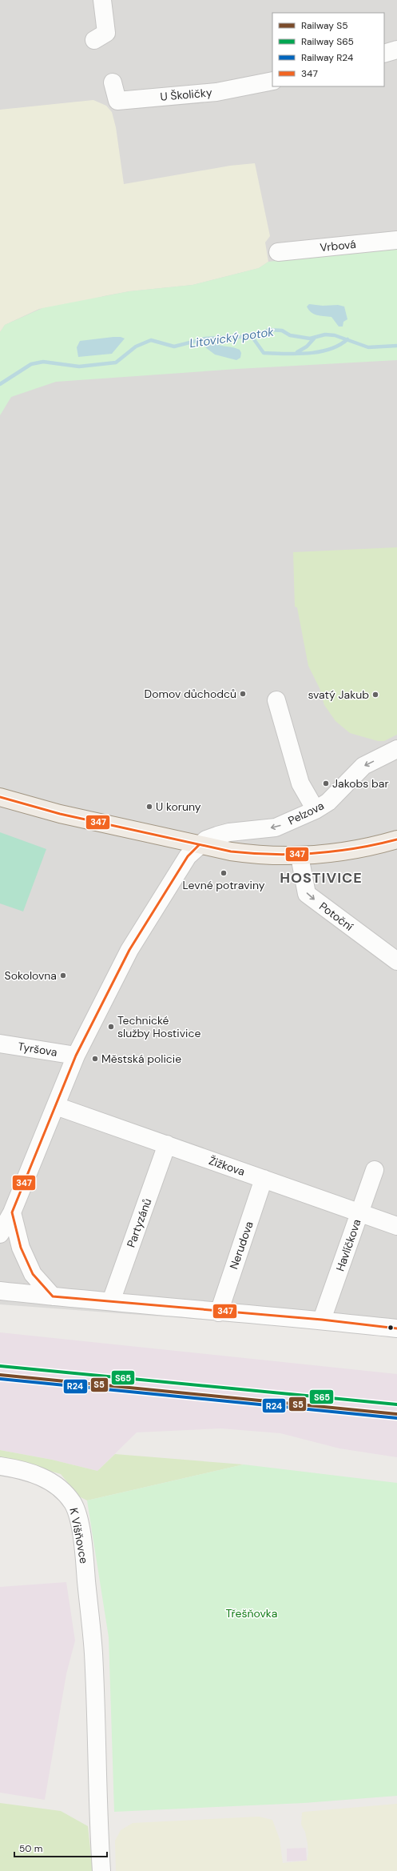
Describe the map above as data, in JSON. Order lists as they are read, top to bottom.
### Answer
{
  "streets": {
    "street": [
      "U Školičky",
      "Vrbová",
      "Pelzova",
      "Potoční",
      "Tyršova",
      "Žižkova",
      "Partyzánů",
      "Nerudova",
      "Havlíčkova",
      "K Višňovce"
    ]
  },
  "crossings": [
    ["Pelzova", "Tyršova"],
    ["Pelzova", "Žižkova"],
    ["Žižkova", "Partyzánů"],
    ["Žižkova", "Nerudova"],
    ["Žižkova", "Havlíčkova"]
  ],
  "one_way": ["Potoční"],
  "districts": ["HOSTIVICE"],
  "water": ["Litovický potok"],
  "parks": ["Třešňovka"],
  "places": [
    "Domov důchodců",
    "svatý Jakub",
    "Jakobs bar",
    "U koruny",
    "Levné potraviny",
    "Sokolovna",
    "Technické služby Hostivice",
    "Městská policie"
  ],
  "lines": [
    "transit line 347",
    "rail line S65",
    "rail line S5",
    "rail line R24"
  ],
  "legend": [
    "Railway S5",
    "Railway S65",
    "Railway R24",
    "347"
  ],
  "scale_bar": "50 m"
}
